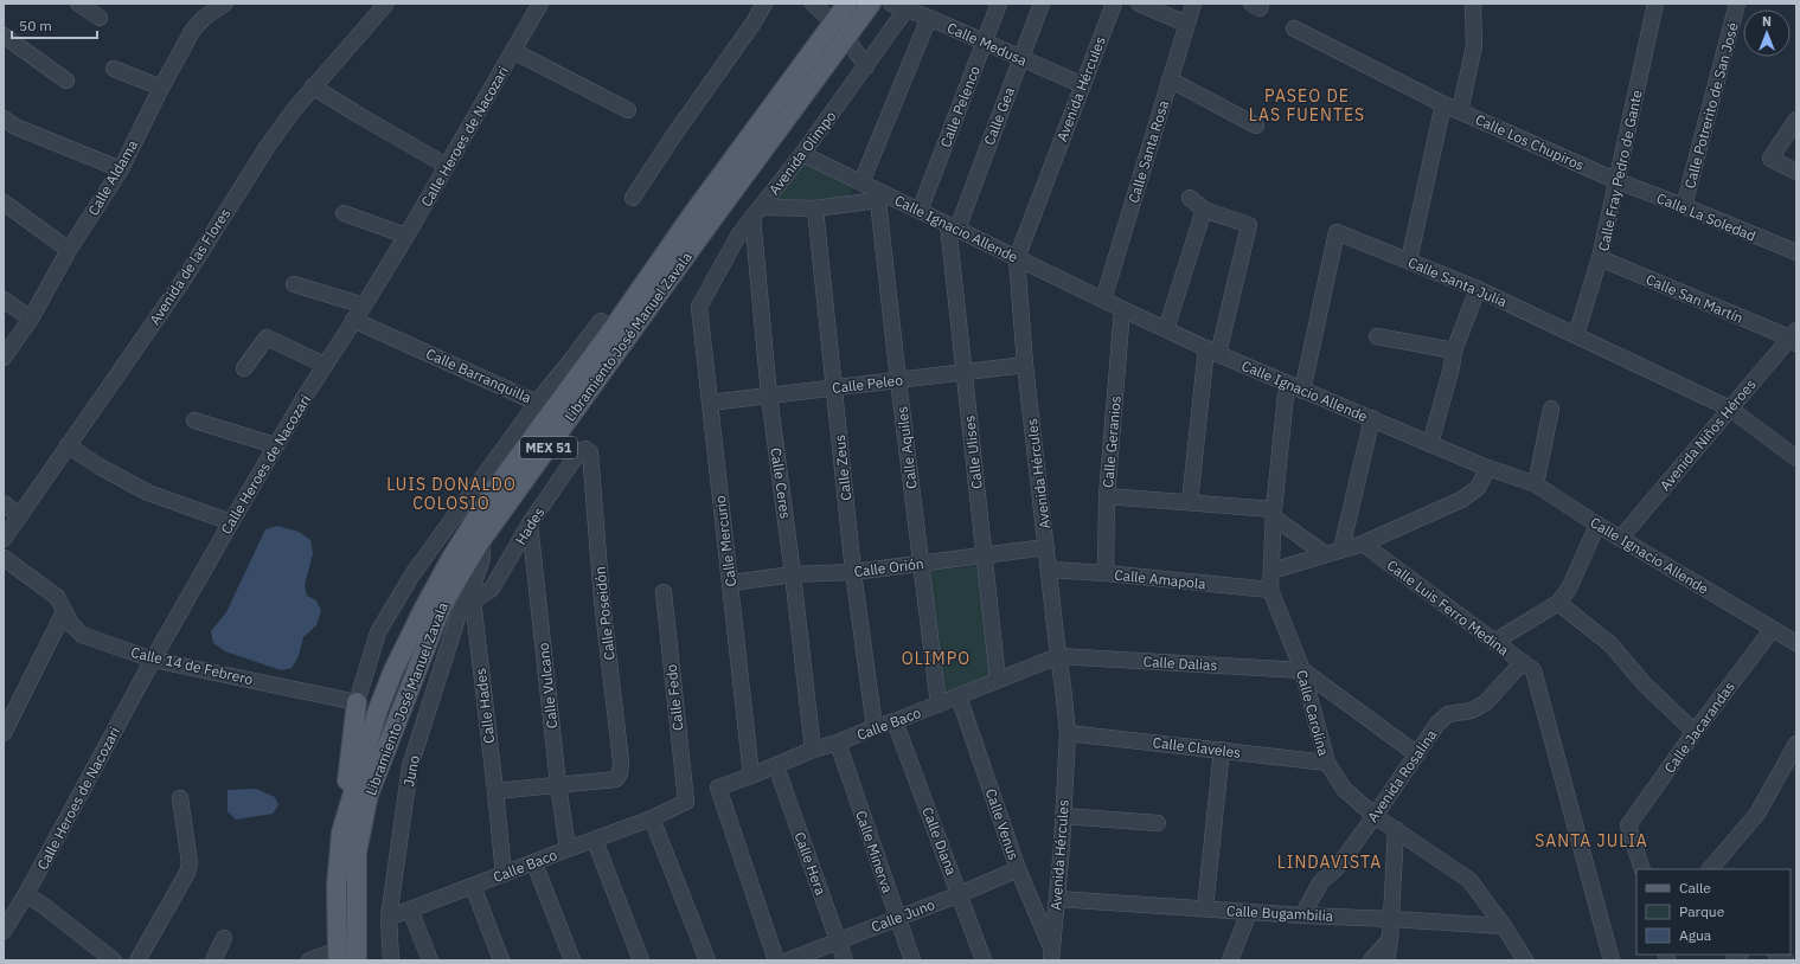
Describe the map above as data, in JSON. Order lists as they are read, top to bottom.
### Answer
{
  "streets": {
    "main road": ["Libramiento José Manuel Zavala", "MEX 51"],
    "street": [
      "Calle Medusa",
      "Avenida Hércules",
      "Calle Potrerito de San José",
      "Calle Pelenco",
      "Calle Gea",
      "Calle Heroes de Nacozari",
      "Calle Los Chupiros",
      "Calle Santa Rosa",
      "Avenida Olimpo",
      "Calle Fray Pedro de Gante",
      "Calle Aldama",
      "Calle La Soledad",
      "Calle Ignacio Allende",
      "Avenida de las Flores",
      "Calle Santa Julia",
      "Calle San Martín",
      "Calle Barranquilla",
      "Calle Peleo",
      "Avenida Niños Héroes",
      "Calle Geranios",
      "Calle Aquiles",
      "Calle Ulises",
      "Calle Zeus",
      "Calle Ceres",
      "Hades",
      "Calle Mercurio",
      "Calle Orión",
      "Calle Amapola",
      "Calle Luis Ferro Medina",
      "Calle Poseidón",
      "Calle Dalias",
      "Calle 14 de Febrero",
      "Calle Vulcano",
      "Calle Fedo",
      "Calle Hades",
      "Calle Carolina",
      "Calle Baco",
      "Calle Jacarandas",
      "Calle Claveles",
      "Juno",
      "Avenida Rosalina",
      "Calle Venus",
      "Calle Diana",
      "Calle Minerva",
      "Calle Hera",
      "Calle Bugambilia",
      "Calle Juno"
    ]
  },
  "crossings": [
    ["Calle Medusa", "Avenida Hércules"],
    ["Calle Medusa", "Calle Pelenco"],
    ["Calle Medusa", "Calle Gea"],
    ["Calle Medusa", "Avenida Olimpo"],
    ["Avenida Hércules", "Calle Ignacio Allende"],
    ["Avenida Hércules", "Calle Peleo"],
    ["Avenida Hércules", "Calle Orión"],
    ["Avenida Hércules", "Calle Amapola"],
    ["Avenida Hércules", "Calle Dalias"],
    ["Avenida Hércules", "Calle Baco"],
    ["Avenida Hércules", "Calle Claveles"],
    ["Avenida Hércules", "Calle Venus"],
    ["Avenida Hércules", "Calle Bugambilia"],
    ["Calle Potrerito de San José", "Calle La Soledad"],
    ["Calle Pelenco", "Calle Ignacio Allende"],
    ["Calle Gea", "Calle Ignacio Allende"],
    ["Calle Gea", "Calle Ulises"],
    ["Calle Heroes de Nacozari", "Calle Barranquilla"],
    ["Calle Heroes de Nacozari", "Calle 14 de Febrero"],
    ["Calle Los Chupiros", "Calle Fray Pedro de Gante"],
    ["Calle Los Chupiros", "Calle La Soledad"],
    ["Calle Santa Rosa", "Calle Ignacio Allende"],
    ["Avenida Olimpo", "Calle Ignacio Allende"],
    ["Avenida Olimpo", "Calle Ceres"],
    ["Avenida Olimpo", "Calle Mercurio"],
    ["Calle Fray Pedro de Gante", "Calle La Soledad"],
    ["Calle Fray Pedro de Gante", "Calle Santa Julia"],
    ["Calle Fray Pedro de Gante", "Calle San Martín"],
    ["Calle Ignacio Allende", "Calle Santa Julia"],
    ["Calle Ignacio Allende", "Avenida Niños Héroes"],
    ["Calle Ignacio Allende", "Calle Geranios"],
    ["Calle Ignacio Allende", "Calle Aquiles"],
    ["Calle Ignacio Allende", "Calle Ulises"],
    ["Calle Ignacio Allende", "Calle Carolina"],
    ["Calle Ignacio Allende", "Calle Jacarandas"],
    ["Calle Santa Julia", "Avenida Niños Héroes"],
    ["Calle San Martín", "Avenida Niños Héroes"],
    ["Libramiento José Manuel Zavala", "Calle Barranquilla"],
    ["Libramiento José Manuel Zavala", "Calle Hades"],
    ["Calle Peleo", "Calle Aquiles"],
    ["Calle Peleo", "Calle Ulises"],
    ["Calle Peleo", "Calle Zeus"],
    ["Calle Peleo", "Calle Ceres"],
    ["Calle Peleo", "Calle Mercurio"],
    ["Calle Geranios", "Calle Amapola"],
    ["Calle Aquiles", "Calle Orión"],
    ["Calle Aquiles", "Calle Baco"],
    ["Calle Ulises", "Calle Orión"],
    ["Calle Ulises", "Calle Baco"],
    ["Calle Zeus", "Calle Orión"],
    ["Calle Zeus", "Calle Baco"],
    ["Calle Ceres", "Calle Orión"],
    ["Calle Ceres", "Calle Baco"],
    ["Hades", "Calle Poseidón"],
    ["Hades", "Calle Vulcano"],
    ["Hades", "Calle Hades"],
    ["Hades", "Juno"],
    ["Calle Mercurio", "Calle Orión"],
    ["Calle Mercurio", "Calle Baco"],
    ["Calle Amapola", "Calle Carolina"],
    ["Calle Luis Ferro Medina", "Avenida Rosalina"],
    ["Calle Poseidón", "Calle Vulcano"],
    ["Calle Dalias", "Calle Carolina"],
    ["Calle Dalias", "Calle Baco"],
    ["Calle Vulcano", "Calle Baco"],
    ["Calle Fedo", "Calle Baco"],
    ["Calle Hades", "Calle Baco"],
    ["Calle Hades", "Juno"],
    ["Calle Carolina", "Calle Claveles"],
    ["Calle Carolina", "Avenida Rosalina"],
    ["Calle Carolina", "Calle Bugambilia"],
    ["Calle Baco", "Juno"],
    ["Calle Baco", "Calle Venus"],
    ["Calle Baco", "Calle Diana"],
    ["Calle Baco", "Calle Minerva"],
    ["Calle Baco", "Calle Hera"],
    ["Avenida Rosalina", "Calle Bugambilia"],
    ["Calle Venus", "Calle Juno"],
    ["Calle Diana", "Calle Juno"],
    ["Calle Minerva", "Calle Juno"],
    ["Calle Hera", "Calle Juno"]
  ],
  "districts": [
    "PASEO DE LAS FUENTES",
    "LUIS DONALDO COLOSIO",
    "OLIMPO",
    "SANTA JULIA",
    "LINDAVISTA"
  ],
  "legend": ["Calle", "Parque", "Agua"],
  "scale_bar": "50 m",
  "north": "top"
}
